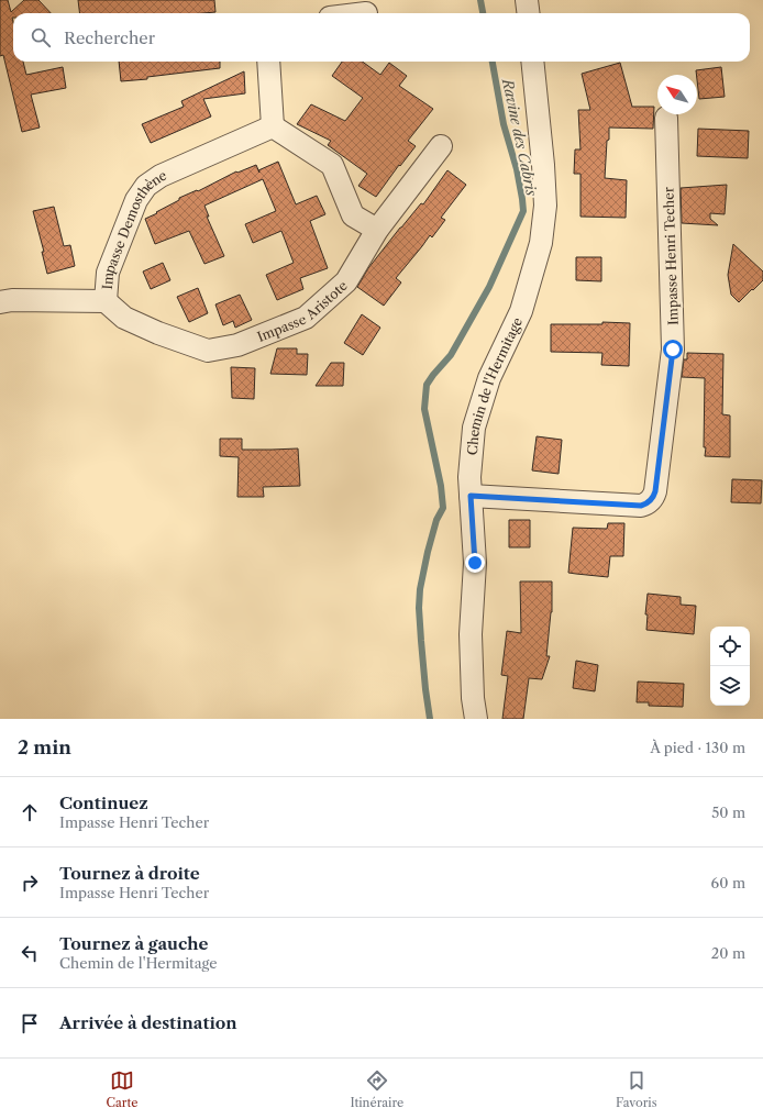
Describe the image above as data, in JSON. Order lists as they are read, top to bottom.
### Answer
{
  "streets": {
    "street": [
      "Impasse Demosthène",
      "Impasse Henri Techer",
      "Impasse Aristote",
      "Chemin de l'Hermitage"
    ]
  },
  "crossings": [
    ["Impasse Demosthène", "Impasse Aristote"],
    ["Impasse Henri Techer", "Chemin de l'Hermitage"]
  ],
  "water": ["Ravine des Cabris"],
  "north": "top left",
  "page": {
    "search": "Rechercher",
    "heading": ["2 min", "À pied · 130 m"],
    "list": [
      ["Continuez", "Impasse Henri Techer", "50 m"],
      ["Tournez à droite", "Impasse Henri Techer", "60 m"],
      ["Tournez à gauche", "Chemin de l'Hermitage", "20 m"],
      "Arrivée à destination"
    ],
    "nav": ["Carte", "Itinéraire", "Favoris"]
  }
}
